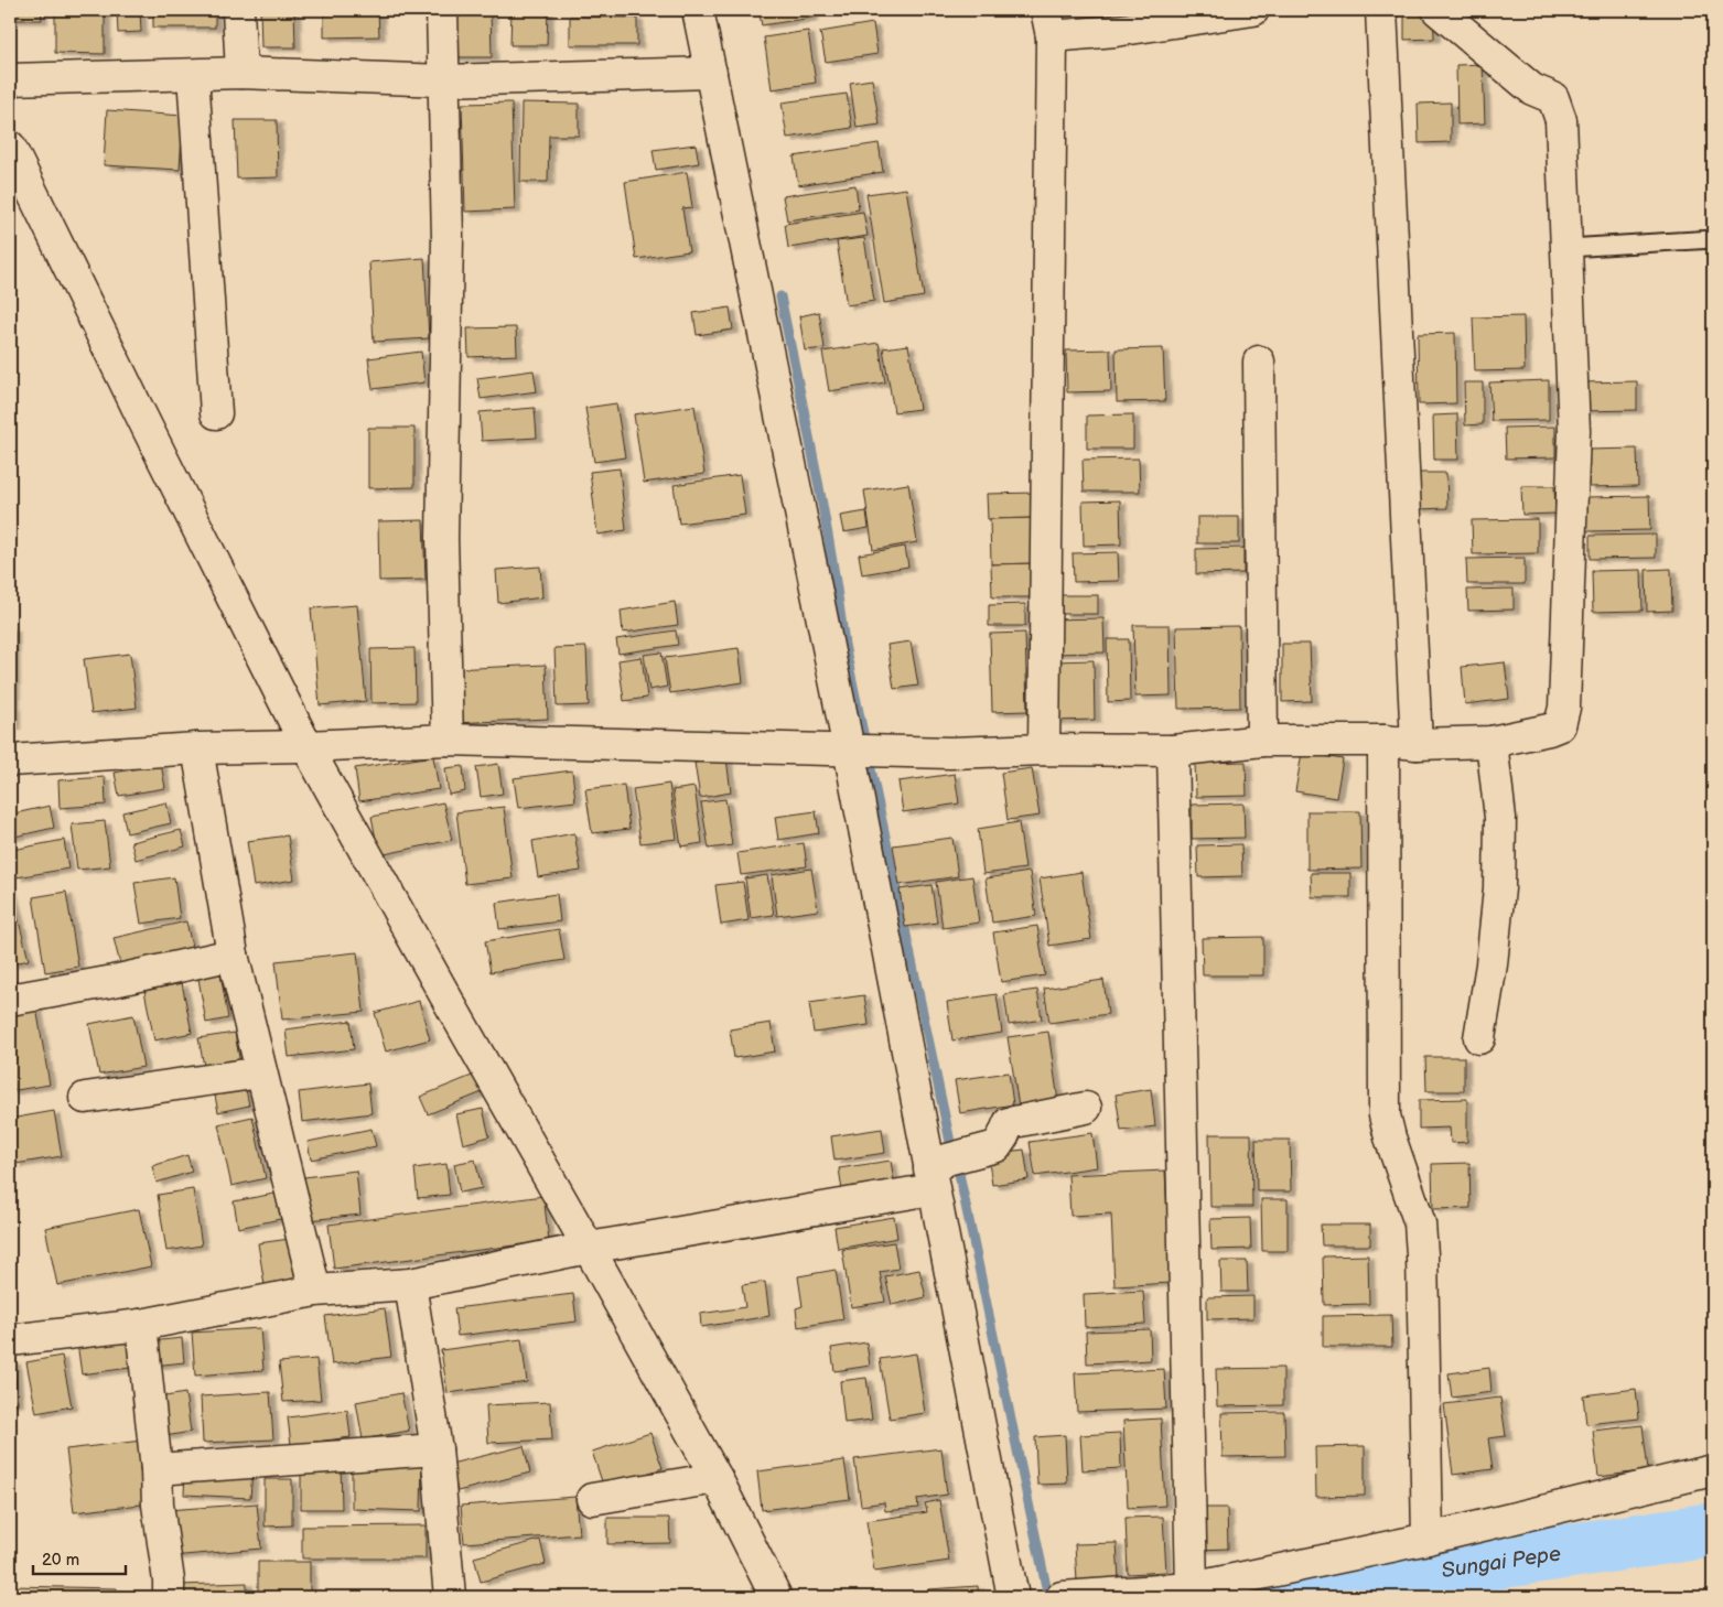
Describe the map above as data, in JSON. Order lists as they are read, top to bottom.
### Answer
{
  "water": ["Sungai Pepe"],
  "scale_bar": "20 m"
}
